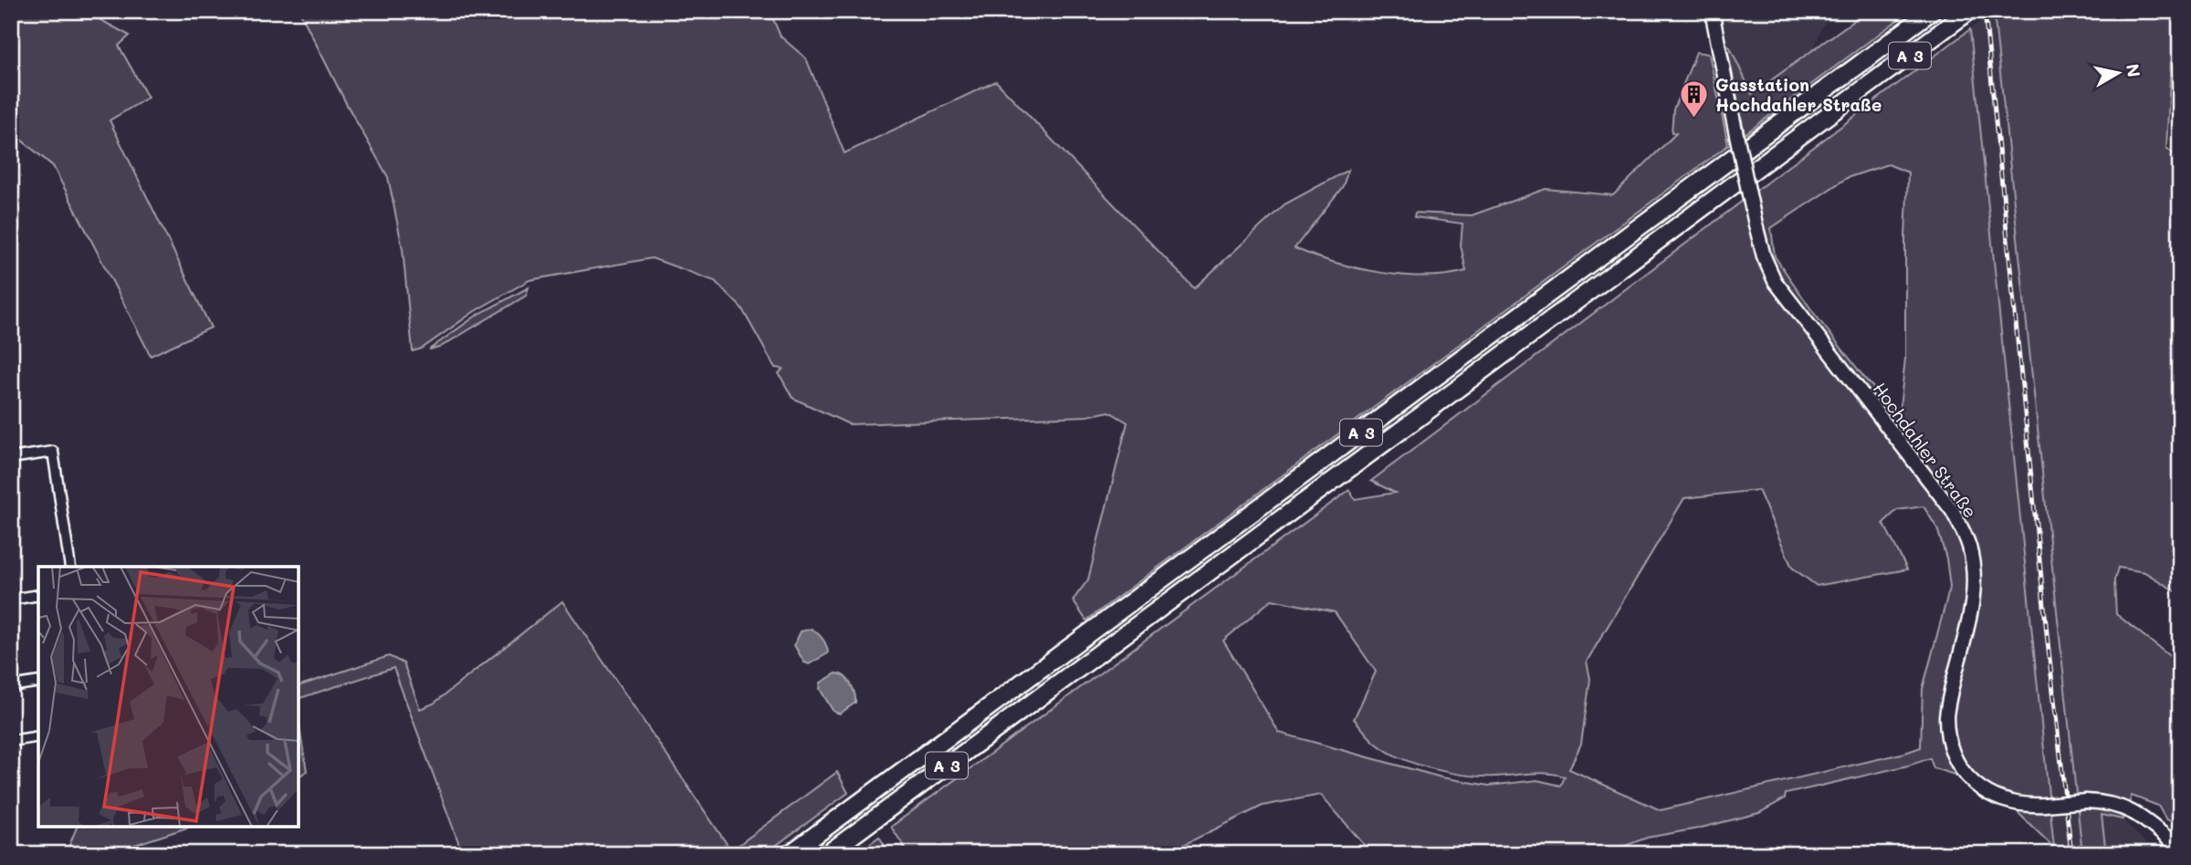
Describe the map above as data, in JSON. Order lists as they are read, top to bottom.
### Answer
{
  "streets": {
    "highway": ["A 3"],
    "main road": ["Hochdahler Straße"]
  },
  "places": {
    "building": ["Gasstation Hochdahler Straße"]
  },
  "north": "right"
}
